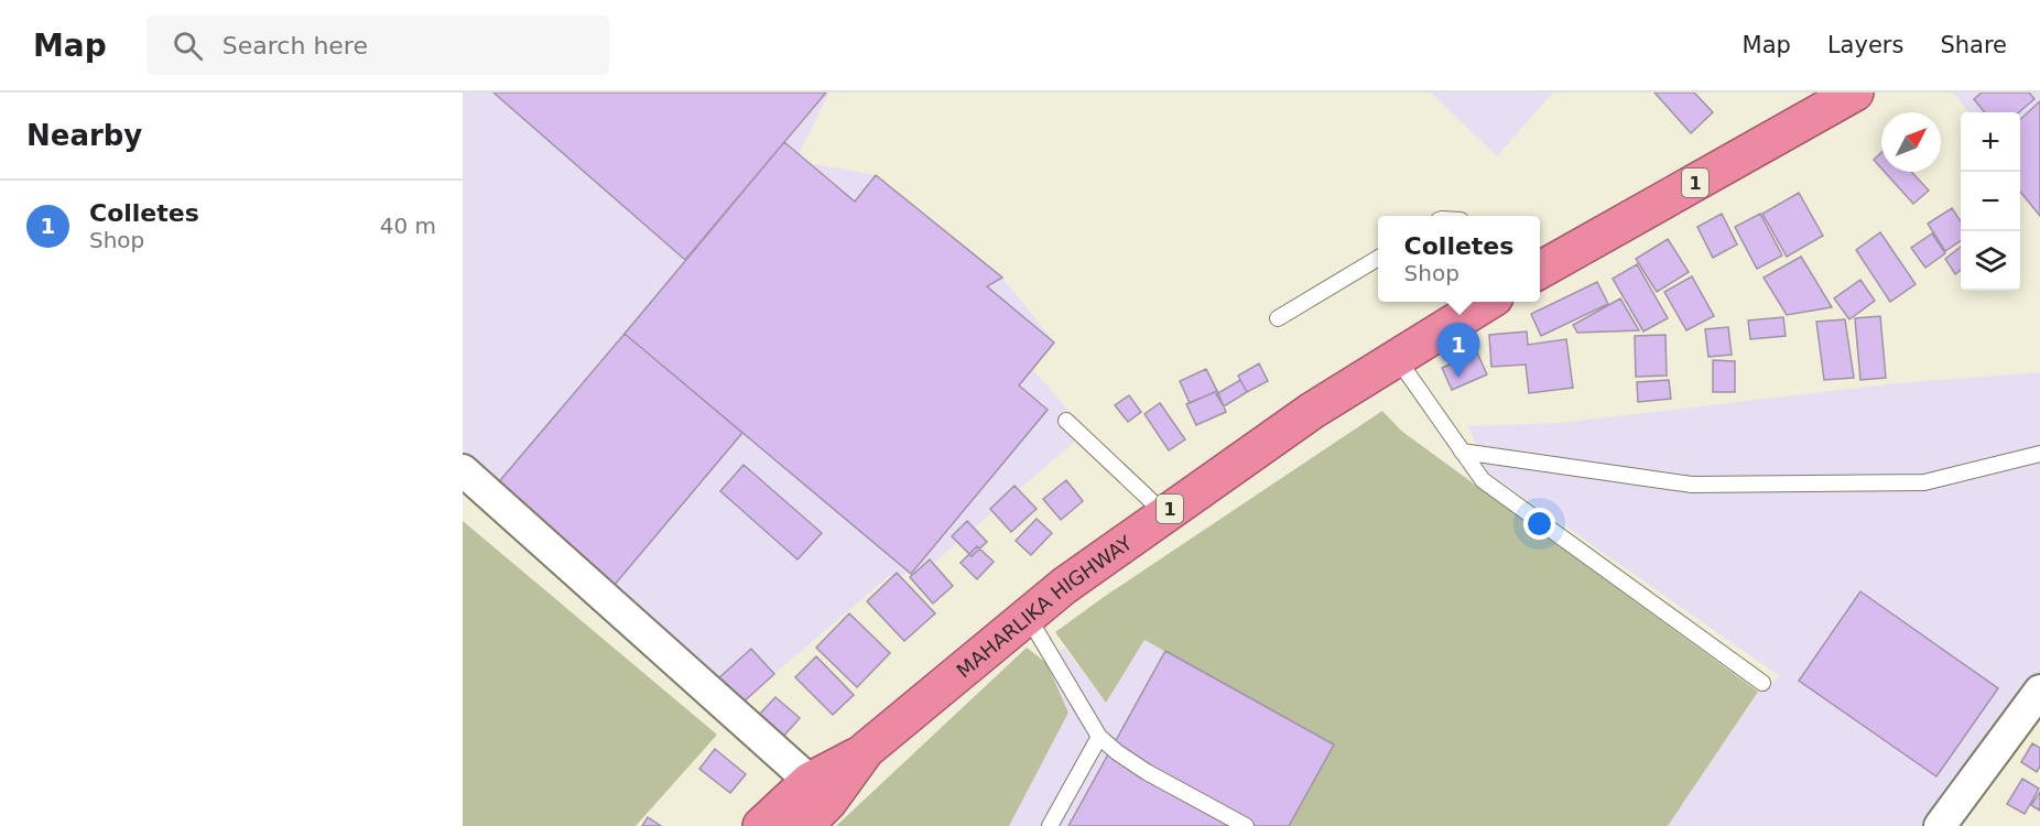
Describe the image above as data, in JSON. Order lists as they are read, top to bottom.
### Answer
{
  "streets": {
    "highway": ["1", "MAHARLIKA HIGHWAY"]
  },
  "north": "top right",
  "page": {
    "header": "Map",
    "search": "Search here",
    "nav": ["Map", "Layers", "Share"],
    "heading": "Nearby",
    "map_buttons": ["+", "−"],
    "list": [
      {
        "mark": "1",
        "name": "Colletes",
        "note": "Shop",
        "value": "40 m"
      }
    ],
    "popup": ["Colletes", "Shop"],
    "pins": "1"
  }
}
